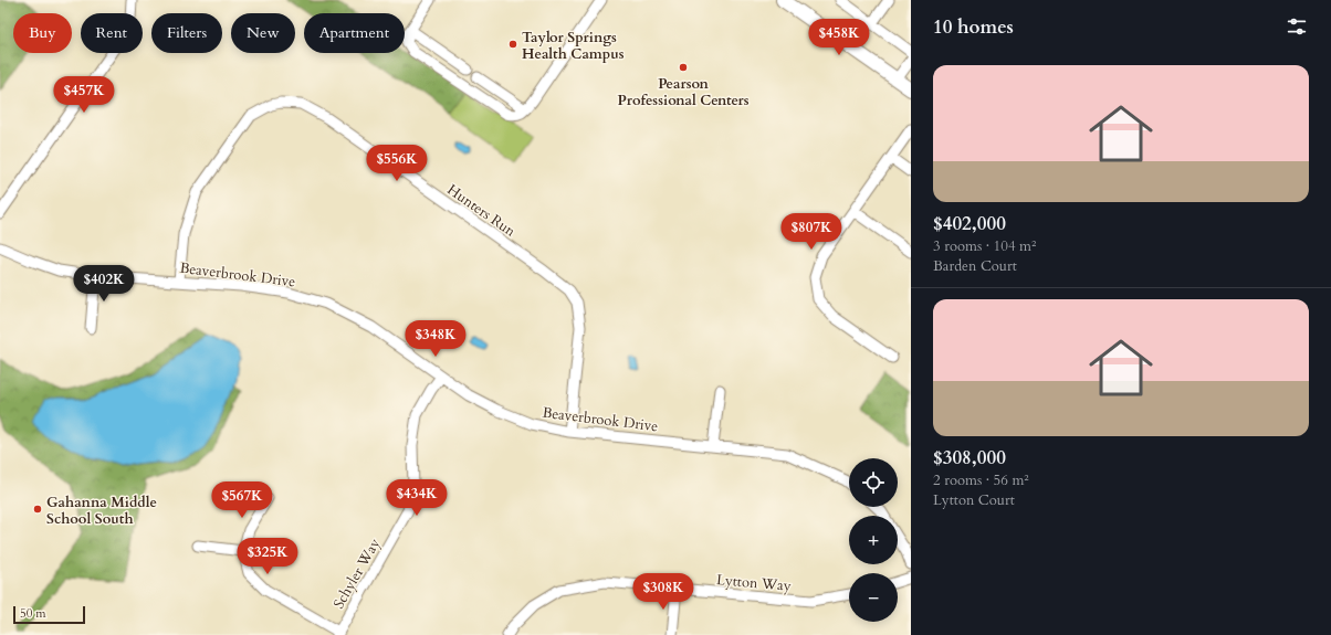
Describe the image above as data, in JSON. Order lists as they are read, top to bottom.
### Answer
{
  "streets": {
    "street": [
      "Hunters Run",
      "Beaverbrook Drive",
      "Schyler Way",
      "Lytton Way"
    ]
  },
  "crossings": [
    ["Hunters Run", "Beaverbrook Drive"],
    ["Beaverbrook Drive", "Schyler Way"]
  ],
  "places": ["Taylor Springs Health Campus", "Pearson Professional Centers", "Gahanna Middle School South"],
  "scale_bar": "50 m",
  "page": {
    "heading": "10 homes",
    "chip": [
      "Buy",
      "Rent",
      "Filters",
      "New",
      "Apartment"
    ],
    "price": [
      "$458K",
      "$457K",
      "$556K",
      "$807K",
      "$402K",
      "$348K",
      "$434K",
      "$567K",
      "$325K",
      "$308K"
    ],
    "list": [
      {
        "name": "$402,000",
        "note": "3 rooms · 104 m² · Barden Court"
      },
      {
        "name": "$308,000",
        "note": "2 rooms · 56 m² · Lytton Court"
      }
    ],
    "map_buttons": ["+", "−"],
    "scale": "50 m"
  }
}
